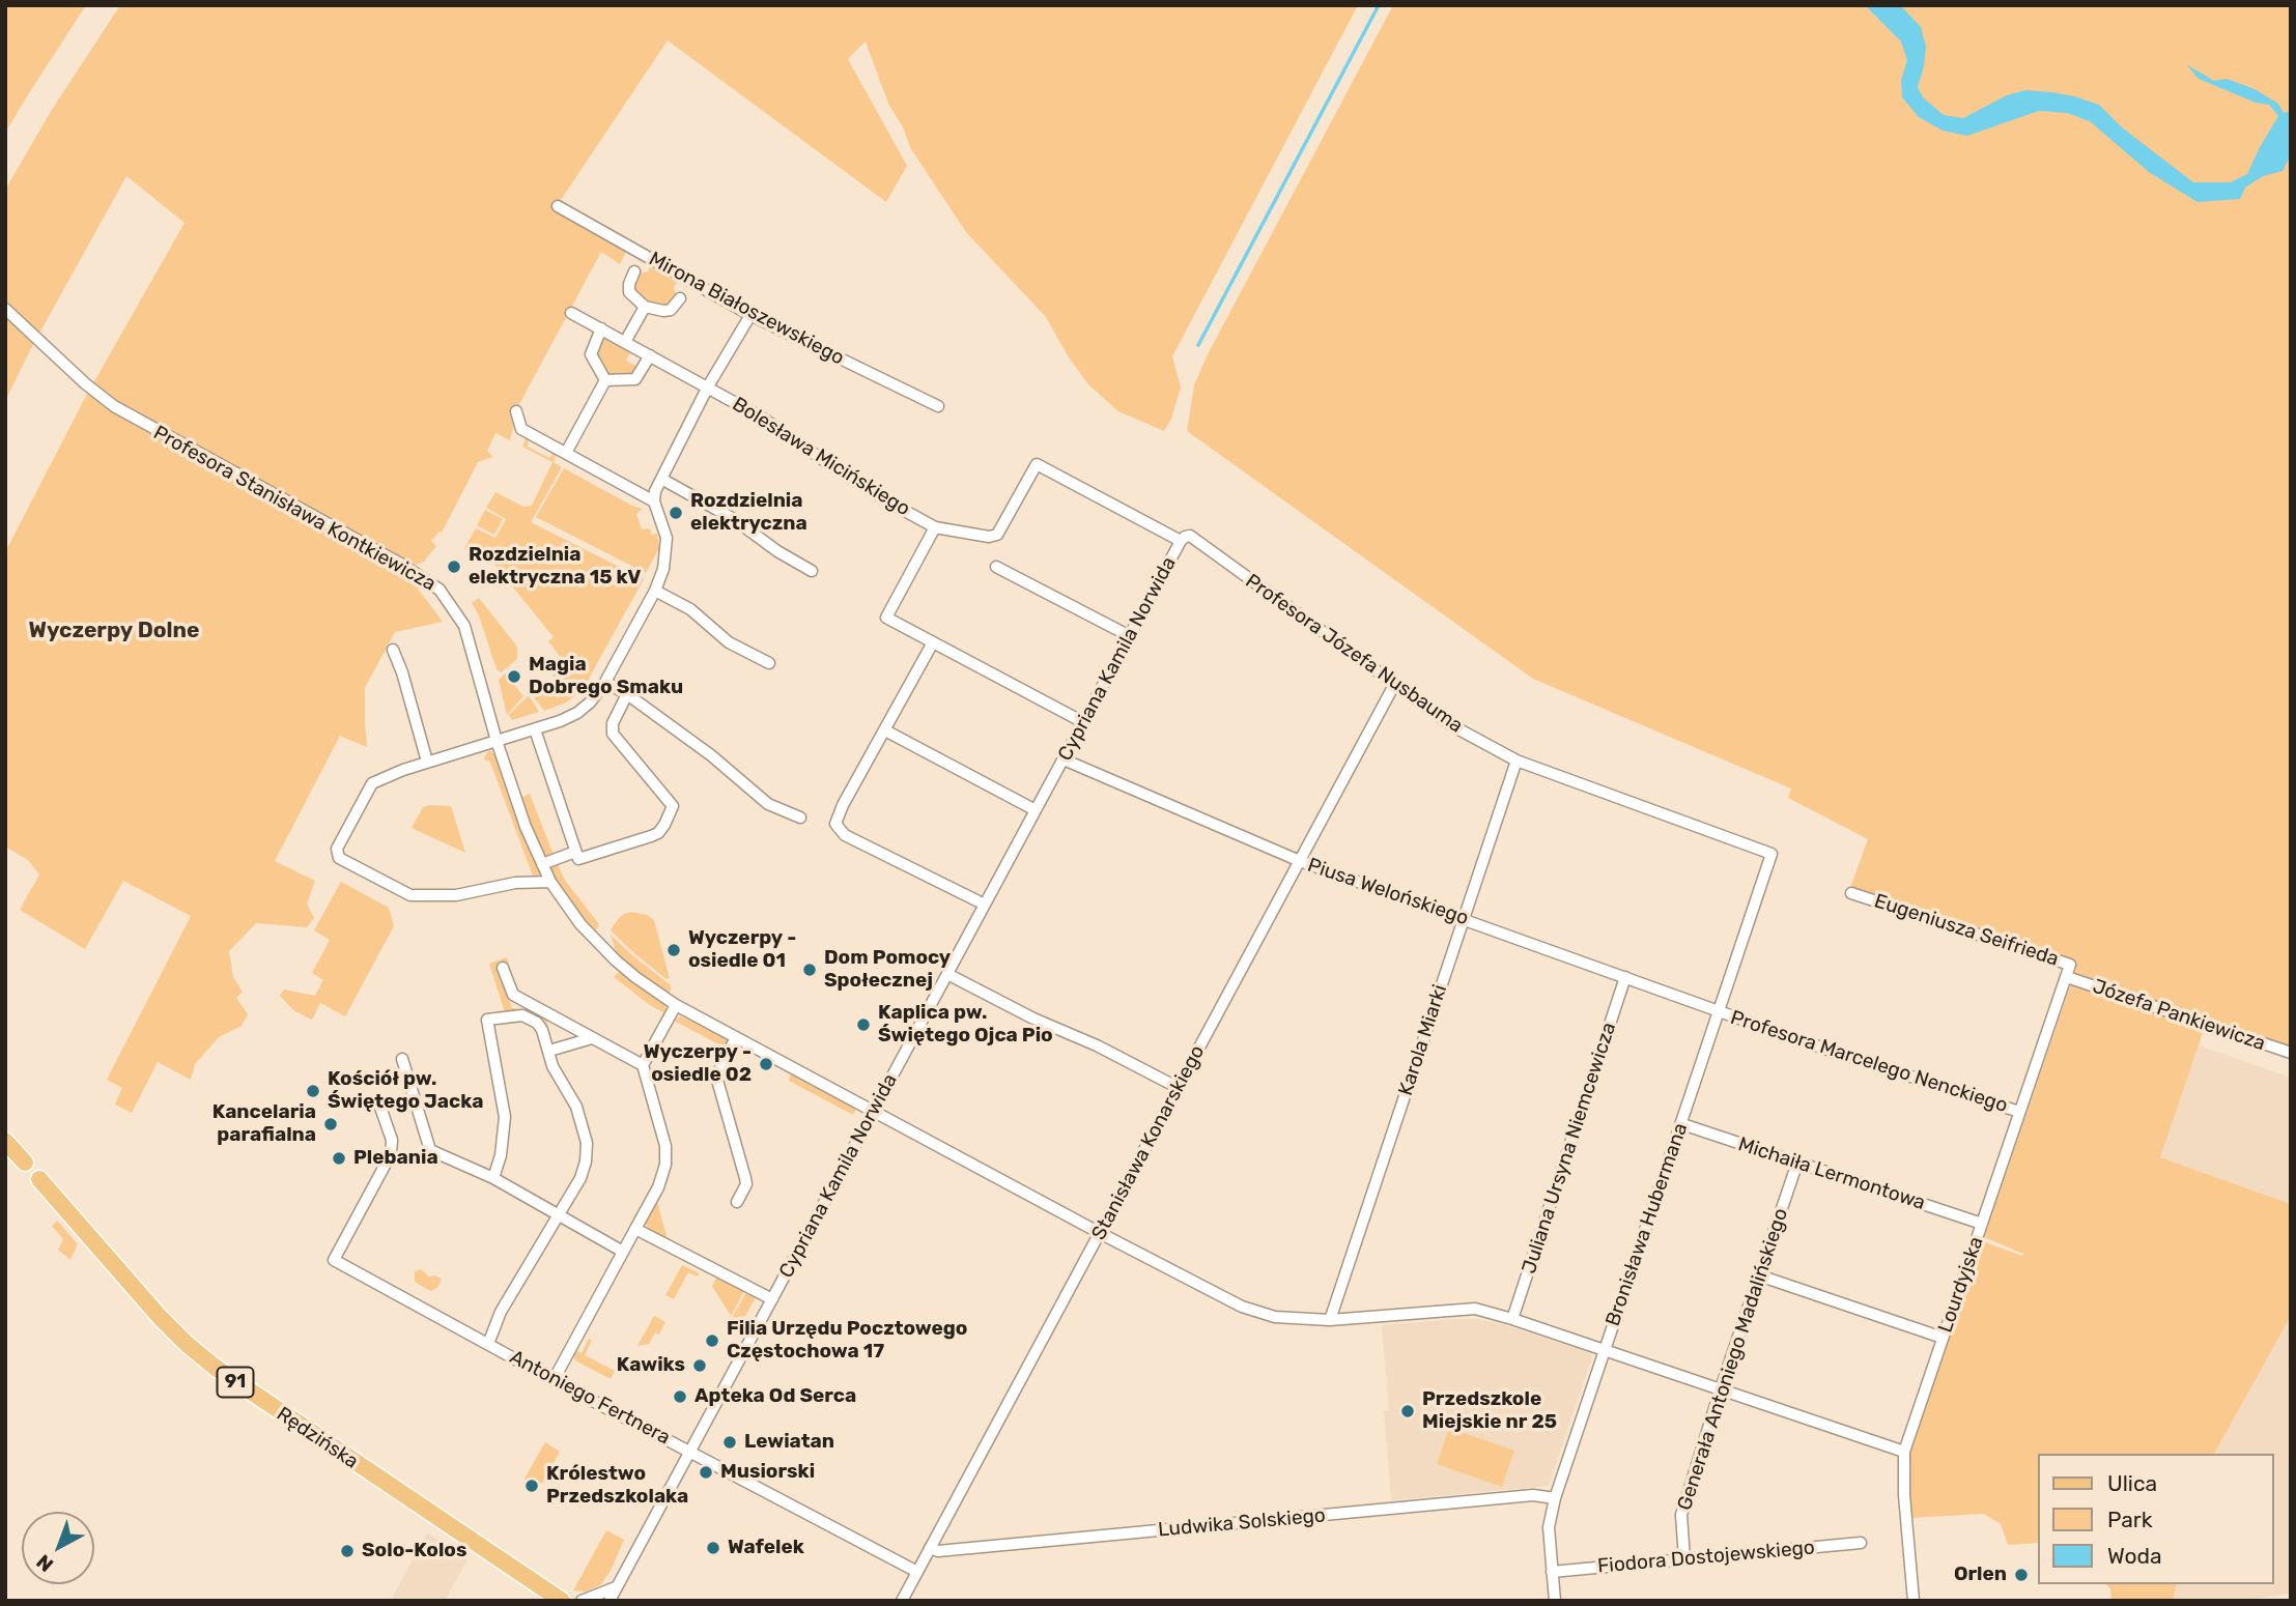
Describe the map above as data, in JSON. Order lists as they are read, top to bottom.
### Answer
{
  "streets": {
    "main road": ["91", "Rędzińska"],
    "street": [
      "Mirona Białoszewskiego",
      "Bolesława Micińskiego",
      "Profesora Stanisława Kontkiewicza",
      "Profesora Józefa Nusbauma",
      "Cypriana Kamila Norwida",
      "Piusa Welońskiego",
      "Eugeniusza Seifrieda",
      "Józefa Pankiewicza",
      "Karola Miarki",
      "Profesora Marcelego Nenckiego",
      "Stanisława Konarskiego",
      "Juliana Ursyna Niemcewicza",
      "Michaiła Lermontowa",
      "Bronisława Hubermana",
      "Lourdyjska",
      "Generała Antoniego Madalińskiego",
      "Antoniego Fertnera",
      "Ludwika Solskiego",
      "Fiodora Dostojewskiego"
    ]
  },
  "crossings": [
    ["Profesora Stanisława Kontkiewicza", "Cypriana Kamila Norwida"],
    ["Profesora Stanisława Kontkiewicza", "Karola Miarki"],
    ["Profesora Stanisława Kontkiewicza", "Stanisława Konarskiego"],
    ["Profesora Stanisława Kontkiewicza", "Juliana Ursyna Niemcewicza"],
    ["Profesora Stanisława Kontkiewicza", "Bronisława Hubermana"],
    ["Profesora Stanisława Kontkiewicza", "Lourdyjska"],
    ["Profesora Stanisława Kontkiewicza", "Generała Antoniego Madalińskiego"],
    ["Profesora Józefa Nusbauma", "Cypriana Kamila Norwida"],
    ["Profesora Józefa Nusbauma", "Karola Miarki"],
    ["Profesora Józefa Nusbauma", "Stanisława Konarskiego"],
    ["Profesora Józefa Nusbauma", "Bronisława Hubermana"],
    ["Cypriana Kamila Norwida", "Piusa Welońskiego"],
    ["Cypriana Kamila Norwida", "Antoniego Fertnera"],
    ["Piusa Welońskiego", "Karola Miarki"],
    ["Piusa Welońskiego", "Profesora Marcelego Nenckiego"],
    ["Piusa Welońskiego", "Stanisława Konarskiego"],
    ["Piusa Welońskiego", "Juliana Ursyna Niemcewicza"],
    ["Piusa Welońskiego", "Bronisława Hubermana"],
    ["Eugeniusza Seifrieda", "Józefa Pankiewicza"],
    ["Eugeniusza Seifrieda", "Lourdyjska"],
    ["Józefa Pankiewicza", "Lourdyjska"],
    ["Profesora Marcelego Nenckiego", "Bronisława Hubermana"],
    ["Profesora Marcelego Nenckiego", "Lourdyjska"],
    ["Stanisława Konarskiego", "Ludwika Solskiego"],
    ["Michaiła Lermontowa", "Bronisława Hubermana"],
    ["Michaiła Lermontowa", "Lourdyjska"],
    ["Michaiła Lermontowa", "Generała Antoniego Madalińskiego"],
    ["Bronisława Hubermana", "Ludwika Solskiego"],
    ["Bronisława Hubermana", "Fiodora Dostojewskiego"],
    ["Generała Antoniego Madalińskiego", "Fiodora Dostojewskiego"]
  ],
  "districts": ["Wyczerpy Dolne"],
  "places": [
    "Rozdzielnia elektryczna",
    "Rozdzielnia elektryczna 15 kV",
    "Magia Dobrego Smaku",
    "Wyczerpy - osiedle 01",
    "Dom Pomocy Społecznej",
    "Kaplica pw. Świętego Ojca Pio",
    "Wyczerpy - osiedle 02",
    "Kościół pw. Świętego Jacka",
    "Kancelaria parafialna",
    "Plebania",
    "Filia Urzędu Pocztowego Częstochowa 17",
    "Kawiks",
    "Apteka Od Serca",
    "Przedszkole Miejskie nr 25",
    "Lewiatan",
    "Musiorski",
    "Królestwo Przedszkolaka",
    "Wafelek",
    "Solo-Kolos",
    "Orlen"
  ],
  "legend": ["Ulica", "Park", "Woda"],
  "north": "bottom left"
}
